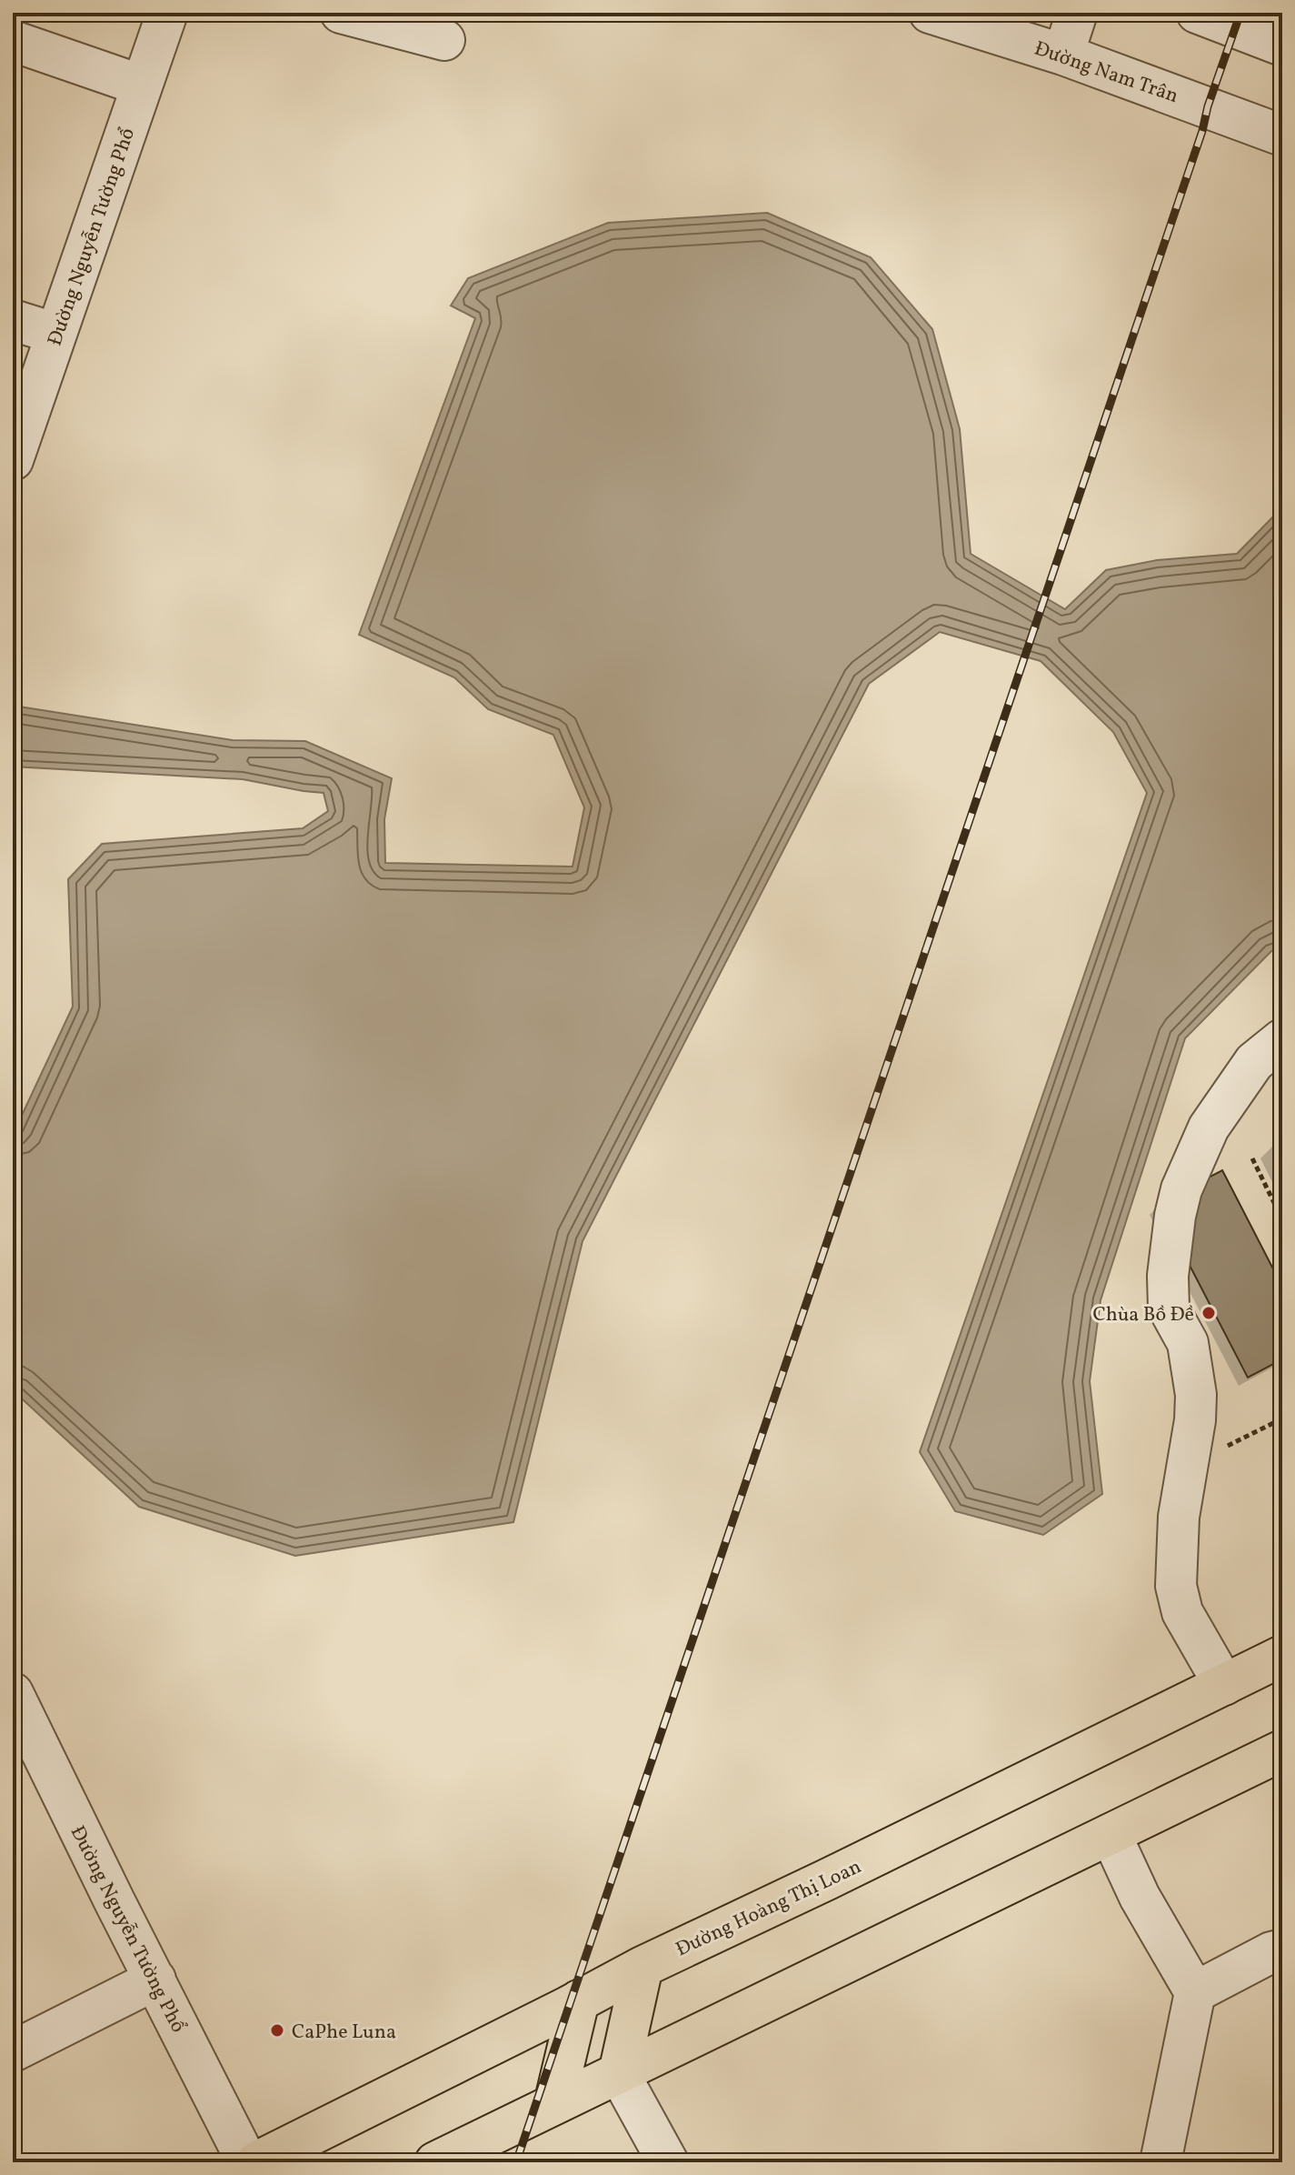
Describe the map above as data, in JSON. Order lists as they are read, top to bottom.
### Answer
{
  "streets": {
    "main road": ["Đường Hoàng Thị Loan"],
    "street": ["Đường Nam Trân", "Đường Nguyễn Tường Phổ"]
  },
  "places": ["Chùa Bồ Đề", "CaPhe Luna"]
}
